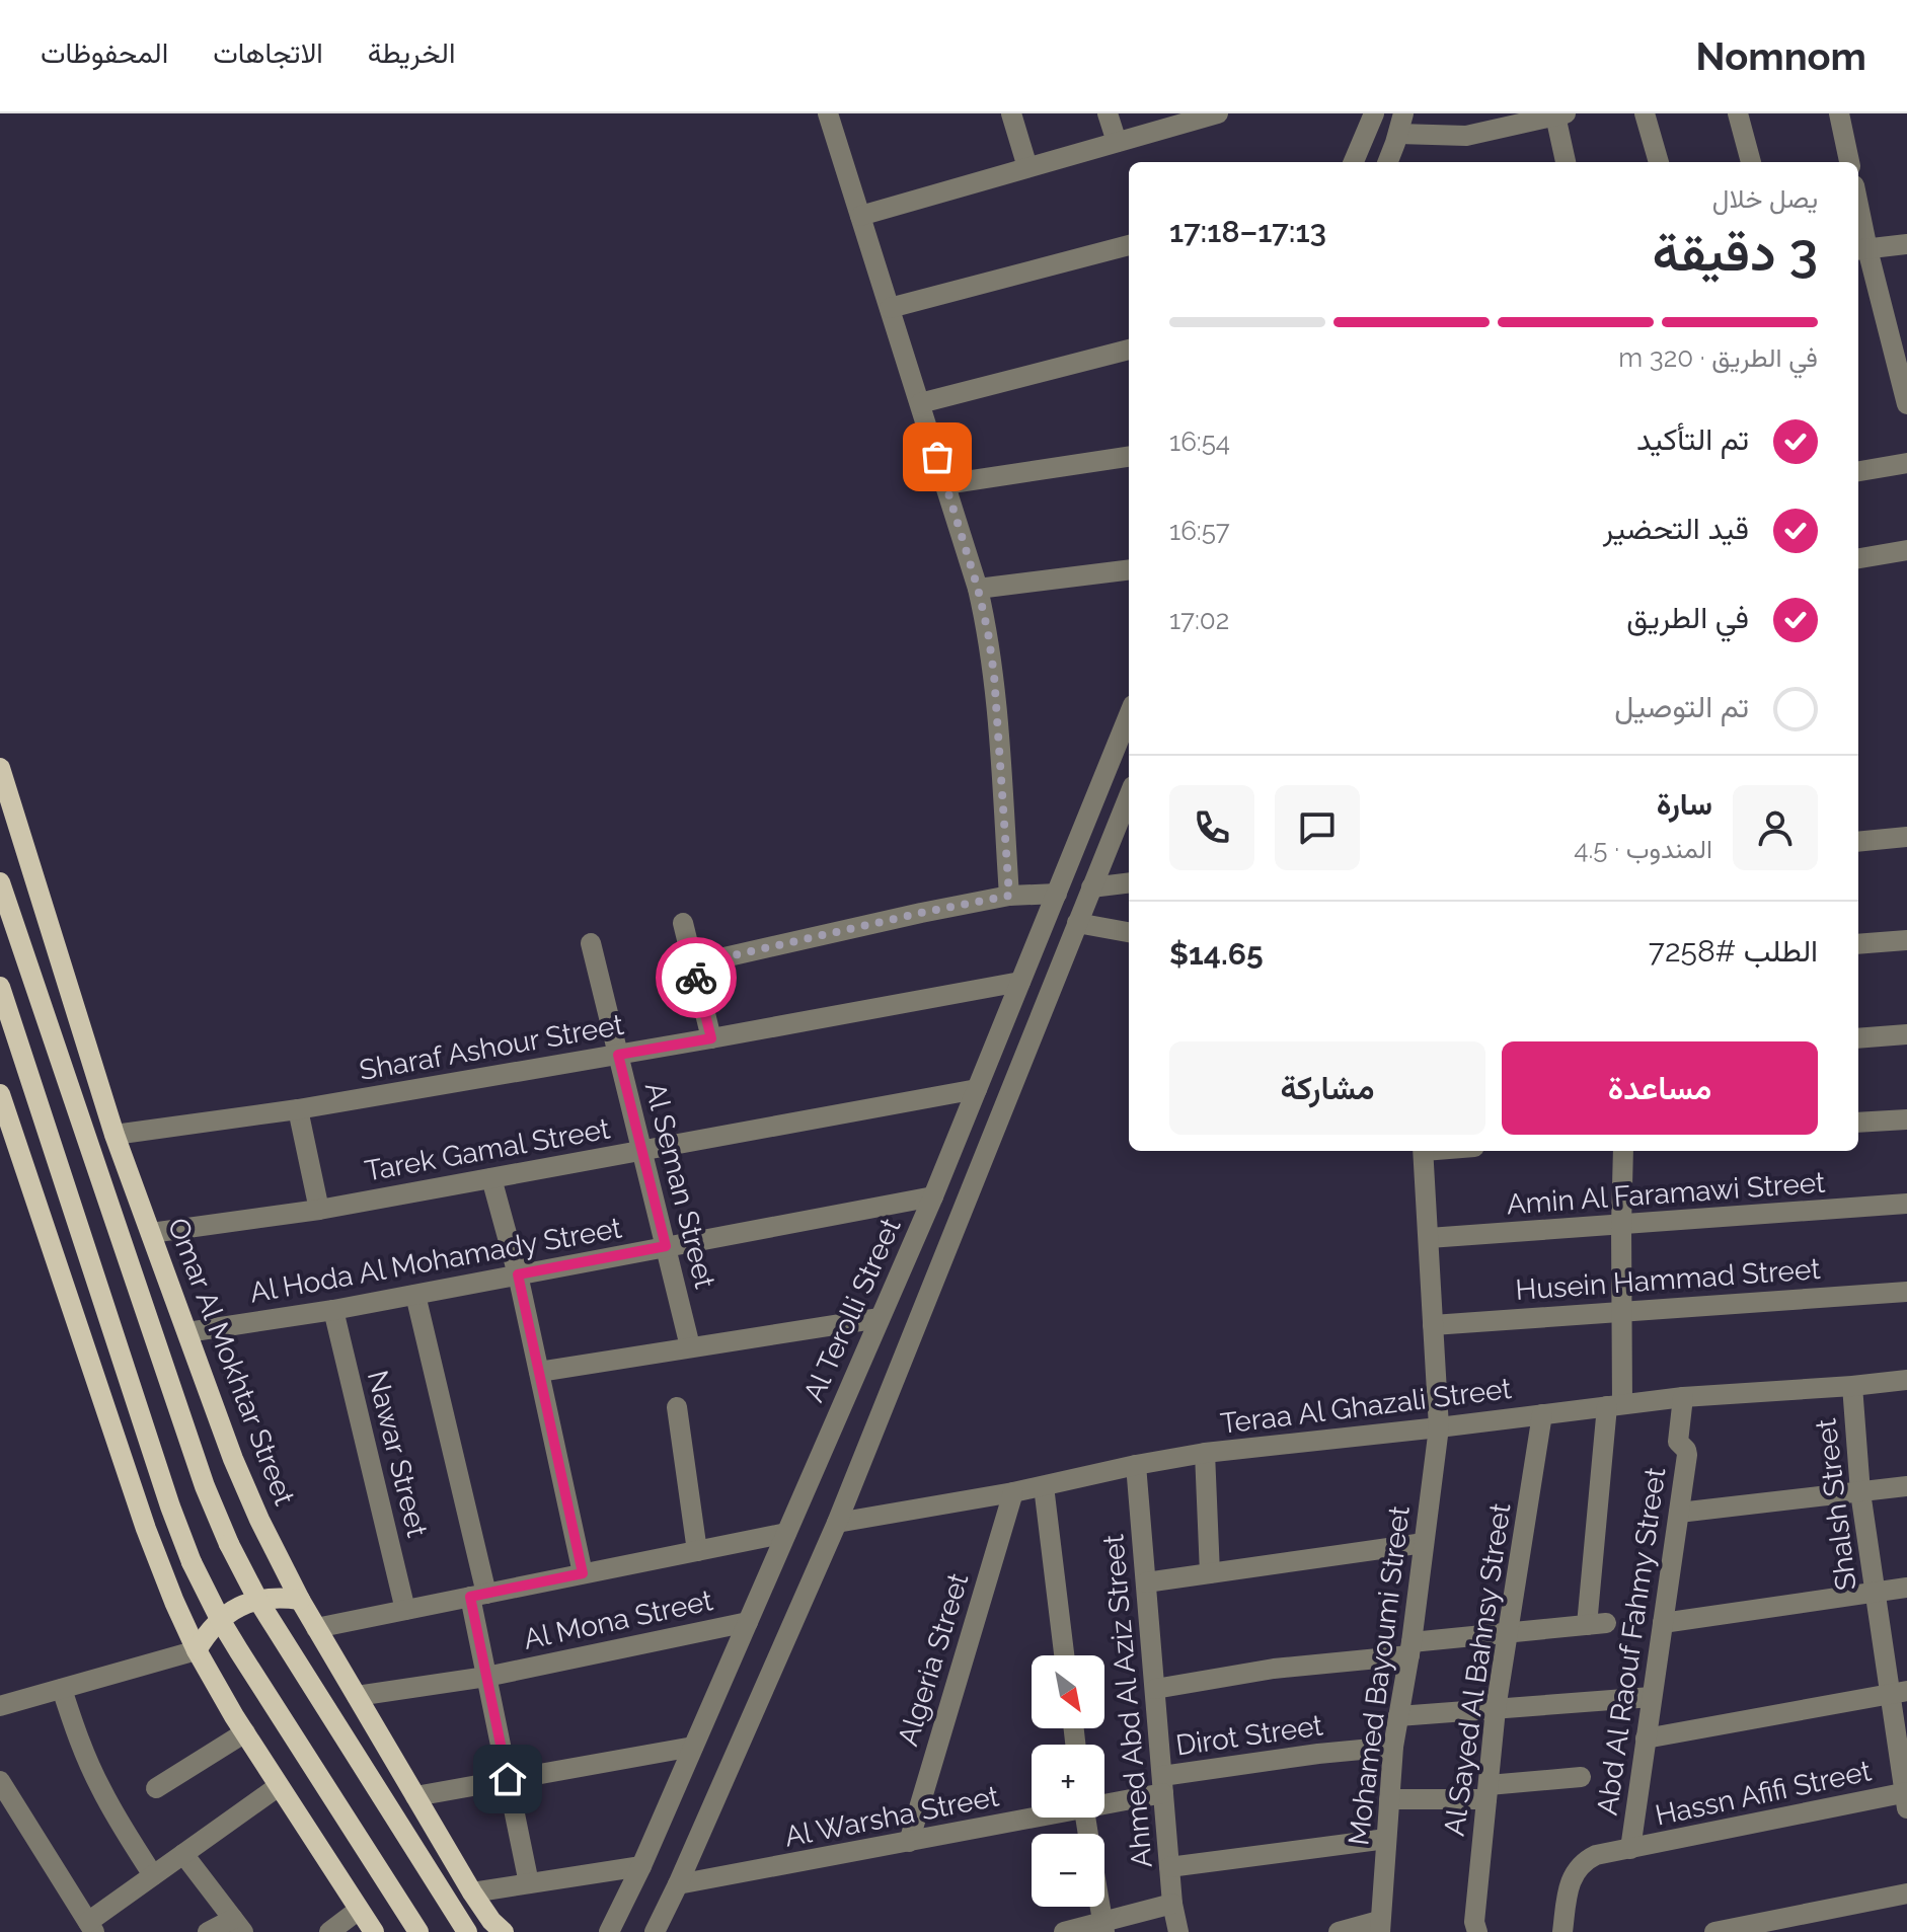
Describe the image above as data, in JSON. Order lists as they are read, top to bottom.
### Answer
{
  "streets": {
    "main road": ["Omar Al Mokhtar Street"],
    "street": [
      "Sharaf Ashour Street",
      "Tarek Gamal Street",
      "Al Seman Street",
      "Amin Al Faramawi Street",
      "Al Hoda Al Mohamady Street",
      "Husein Hammad Street",
      "Al Terolli Street",
      "Teraa Al Ghazali Street",
      "Nawar Street",
      "Shalsh Street",
      "Al Mona Street",
      "Abd Al Raouf Fahmy Street",
      "Algeria Street",
      "Al Sayed Al Bahnsy Street",
      "Mohamed Bayoumi Street",
      "Ahmed Abd Al Aziz Street",
      "Dirot Street",
      "Hassn Afifi Street",
      "Al Warsha Street"
    ]
  },
  "crossings": [
    ["Sharaf Ashour Street", "Al Seman Street"],
    ["Sharaf Ashour Street", "Al Terolli Street"],
    ["Sharaf Ashour Street", "Omar Al Mokhtar Street"],
    ["Tarek Gamal Street", "Al Seman Street"],
    ["Tarek Gamal Street", "Al Terolli Street"],
    ["Tarek Gamal Street", "Omar Al Mokhtar Street"],
    ["Al Seman Street", "Al Hoda Al Mohamady Street"],
    ["Amin Al Faramawi Street", "Mohamed Bayoumi Street"],
    ["Al Hoda Al Mohamady Street", "Al Terolli Street"],
    ["Al Hoda Al Mohamady Street", "Omar Al Mokhtar Street"],
    ["Al Hoda Al Mohamady Street", "Nawar Street"],
    ["Husein Hammad Street", "Mohamed Bayoumi Street"],
    ["Al Terolli Street", "Al Mona Street"],
    ["Omar Al Mokhtar Street", "Al Mona Street"],
    ["Teraa Al Ghazali Street", "Shalsh Street"],
    ["Teraa Al Ghazali Street", "Abd Al Raouf Fahmy Street"],
    ["Teraa Al Ghazali Street", "Algeria Street"],
    ["Teraa Al Ghazali Street", "Al Sayed Al Bahnsy Street"],
    ["Teraa Al Ghazali Street", "Mohamed Bayoumi Street"],
    ["Teraa Al Ghazali Street", "Ahmed Abd Al Aziz Street"],
    ["Shalsh Street", "Hassn Afifi Street"],
    ["Abd Al Raouf Fahmy Street", "Hassn Afifi Street"],
    ["Algeria Street", "Al Warsha Street"],
    ["Mohamed Bayoumi Street", "Dirot Street"],
    ["Ahmed Abd Al Aziz Street", "Dirot Street"],
    ["Ahmed Abd Al Aziz Street", "Al Warsha Street"],
    ["Dirot Street", "Al Warsha Street"]
  ],
  "north": "bottom right",
  "page": {
    "header": "Nomnom",
    "nav": ["الخريطة", "الاتجاهات", "المحفوظات"],
    "heading": ["3 دقيقة", "يصل خلال", "17:13–17:18"],
    "panel": [
      "سارة",
      "المندوب · 4.5",
      "الطلب #7258",
      "$14.65"
    ],
    "bar": "في الطريق · 320 m",
    "list": [
      ["تم التأكيد", "16:54"],
      ["قيد التحضير", "16:57"],
      ["في الطريق", "17:02"],
      "تم التوصيل"
    ],
    "buttons": ["مساعدة", "مشاركة"],
    "map_buttons": ["+", "−"]
  }
}
